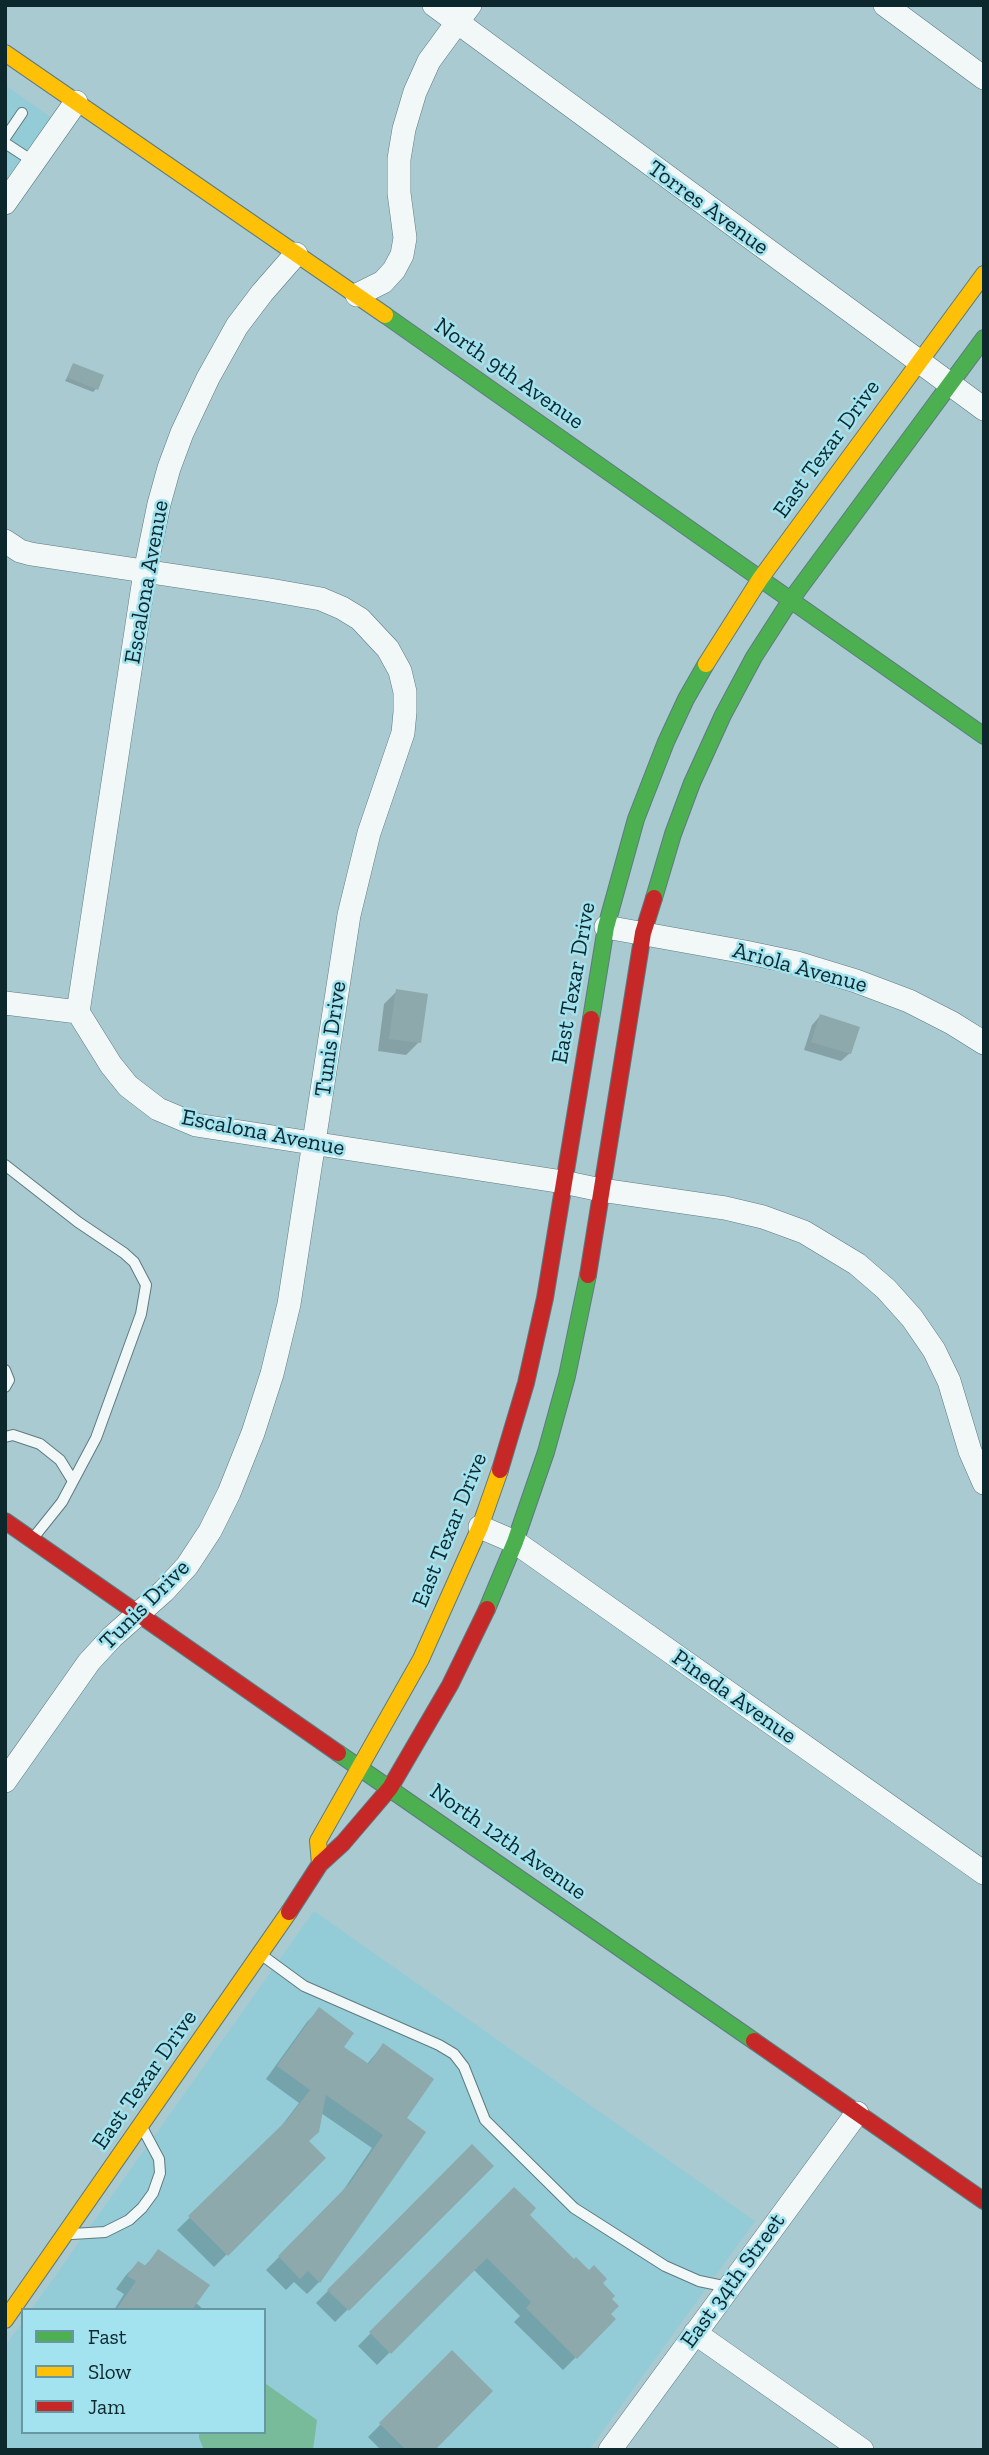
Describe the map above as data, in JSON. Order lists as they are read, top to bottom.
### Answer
{
  "streets": {
    "street": [
      "Torres Avenue",
      "North 9th Avenue",
      "East Texar Drive",
      "Escalona Avenue",
      "Ariola Avenue",
      "Tunis Drive",
      "Pineda Avenue",
      "North 12th Avenue",
      "East 34th Street"
    ]
  },
  "crossings": [
    ["Torres Avenue", "East Texar Drive"],
    ["North 9th Avenue", "East Texar Drive"],
    ["North 9th Avenue", "Escalona Avenue"],
    ["East Texar Drive", "Escalona Avenue"],
    ["East Texar Drive", "Ariola Avenue"],
    ["East Texar Drive", "Pineda Avenue"],
    ["East Texar Drive", "North 12th Avenue"],
    ["Escalona Avenue", "Tunis Drive"],
    ["Tunis Drive", "North 12th Avenue"],
    ["North 12th Avenue", "East 34th Street"]
  ],
  "legend": ["Fast", "Slow", "Jam"]
}
